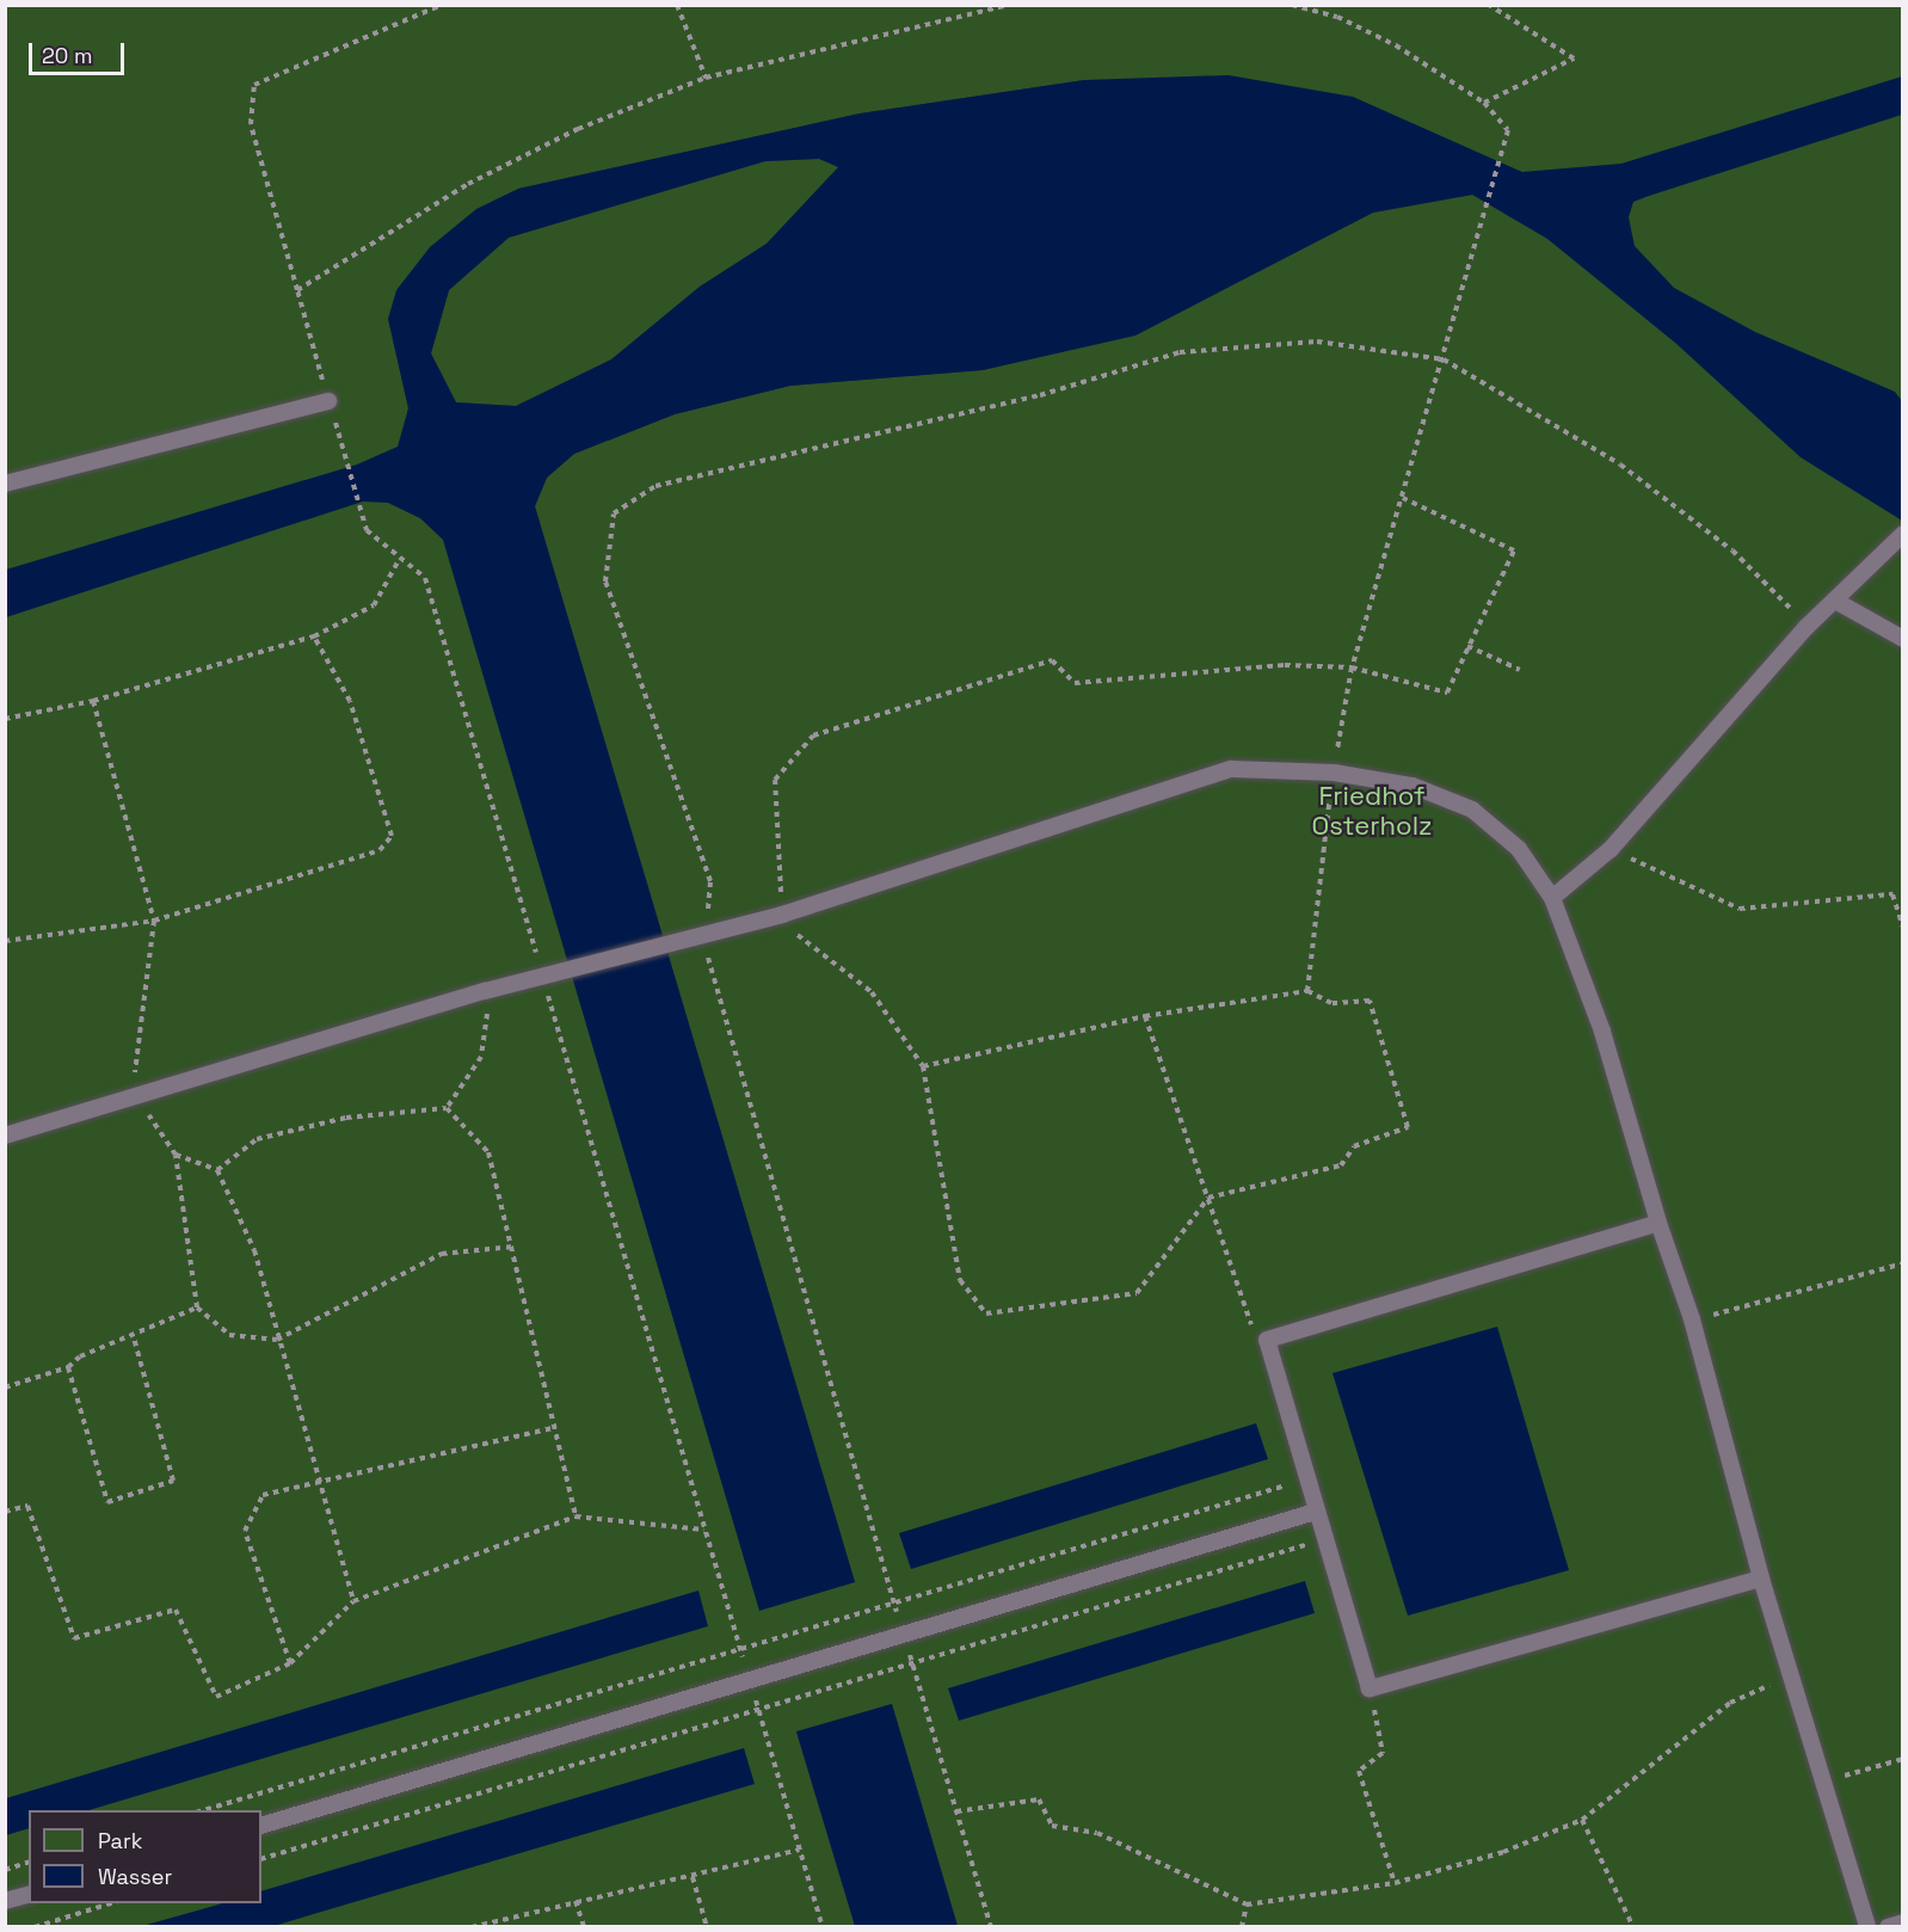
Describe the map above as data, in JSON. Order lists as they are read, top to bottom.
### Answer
{
  "parks": ["Friedhof Osterholz"],
  "legend": ["Park", "Wasser"],
  "scale_bar": "20 m"
}
